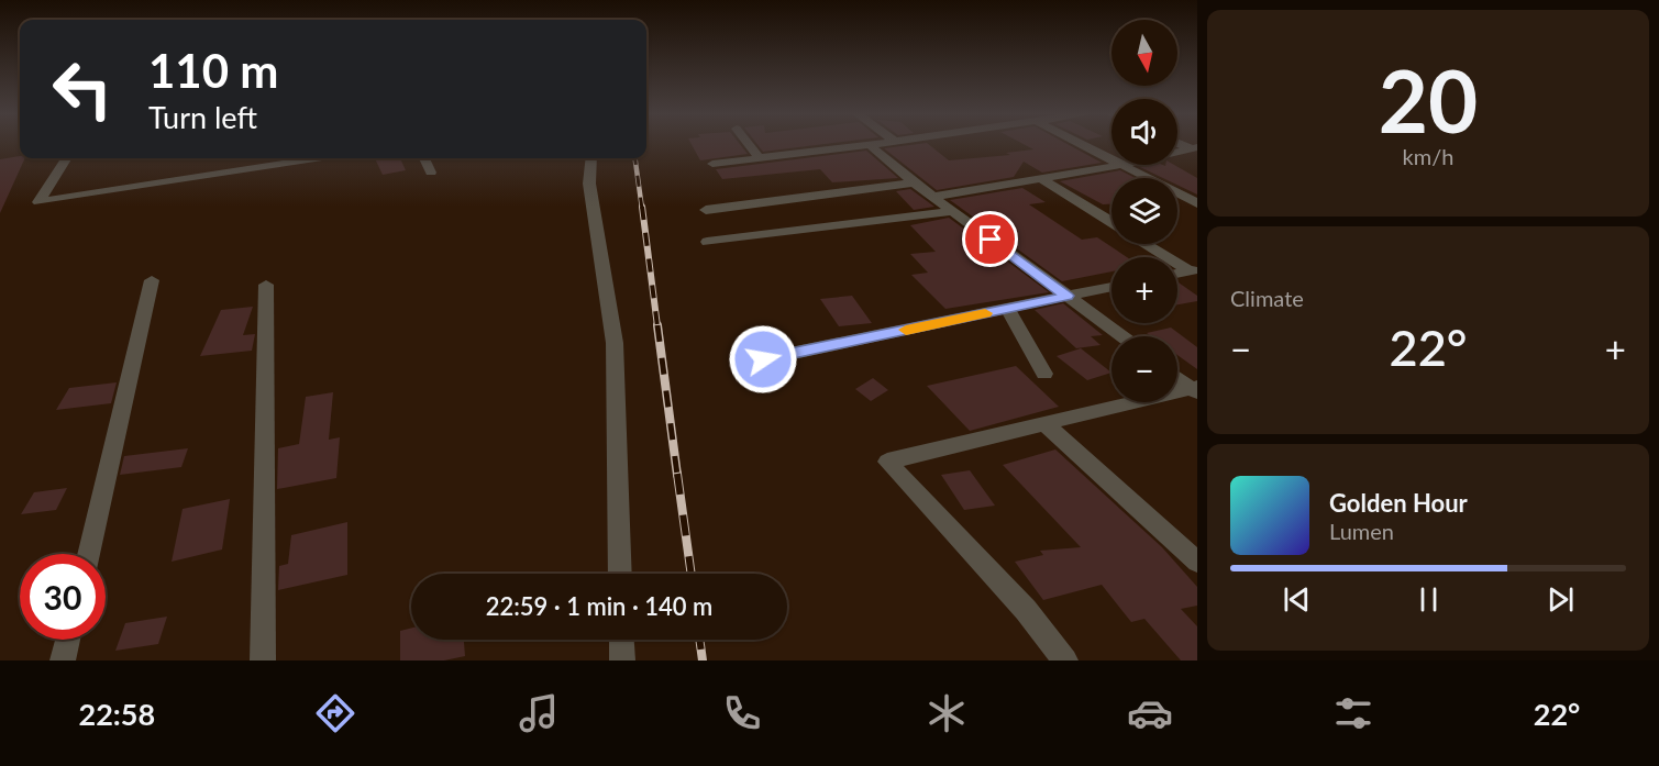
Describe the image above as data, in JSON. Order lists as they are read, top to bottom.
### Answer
{
  "north": "bottom",
  "page": {
    "tile": [
      ["20", "km/h"],
      "Climate"
    ],
    "map_buttons": ["+", "−"],
    "turn": ["110 m", "Turn left"],
    "heat": ["−", "22°", "+"],
    "song": ["Golden Hour", "Lumen"],
    "limit": "30",
    "trip": "22:59 · 1 min · 140 m",
    "tabs": ["22:58", "22°"]
  }
}
